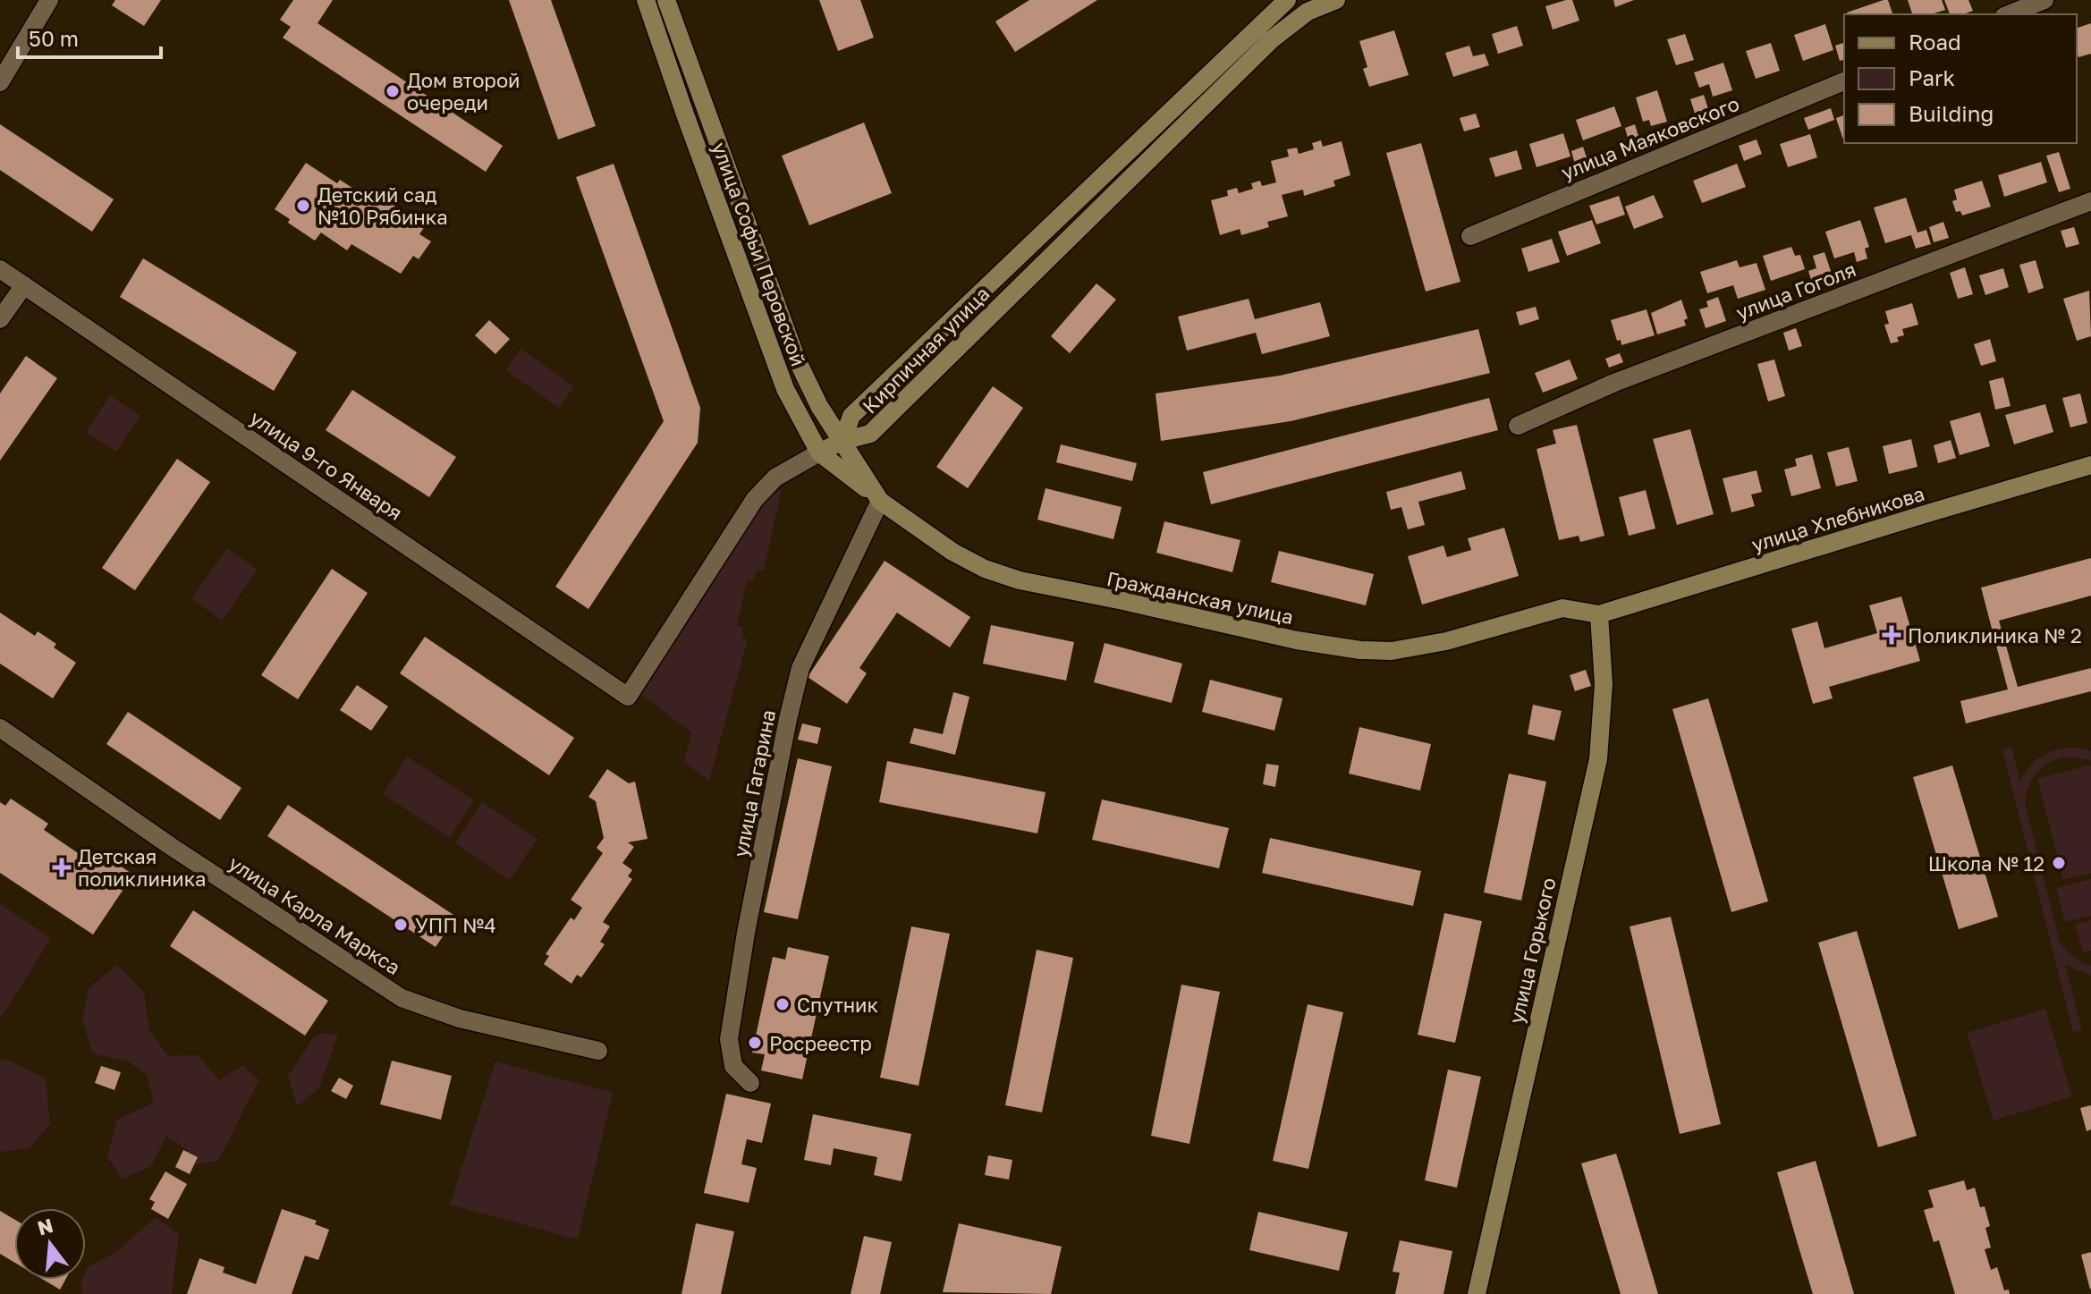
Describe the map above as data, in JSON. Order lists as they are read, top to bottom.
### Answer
{
  "streets": {
    "street": [
      "улица Маяковского",
      "улица Софьи Перовской",
      "улица Гоголя",
      "Кирпичная улица",
      "улица 9-го Января",
      "улица Хлебникова",
      "Гражданская улица",
      "улица Гагарина",
      "улица Карла Маркса",
      "улица Горького"
    ]
  },
  "crossings": [
    ["улица Софьи Перовской", "Кирпичная улица"],
    ["улица Софьи Перовской", "улица 9-го Января"],
    ["улица Софьи Перовской", "Гражданская улица"],
    ["улица Софьи Перовской", "улица Гагарина"],
    ["Кирпичная улица", "Гражданская улица"],
    ["улица Хлебникова", "Гражданская улица"],
    ["улица Хлебникова", "улица Горького"],
    ["Гражданская улица", "улица Гагарина"],
    ["Гражданская улица", "улица Горького"]
  ],
  "places": {
    "other": [
      "Дом второй очереди",
      "Детский сад №10 Рябинка",
      "Школа № 12",
      "УПП №4",
      "Спутник",
      "Росреестр"
    ],
    "health": ["Поликлиника № 2", "Детская поликлиника"]
  },
  "legend": ["Road", "Park", "Building"],
  "scale_bar": "50 m",
  "north": "top"
}
